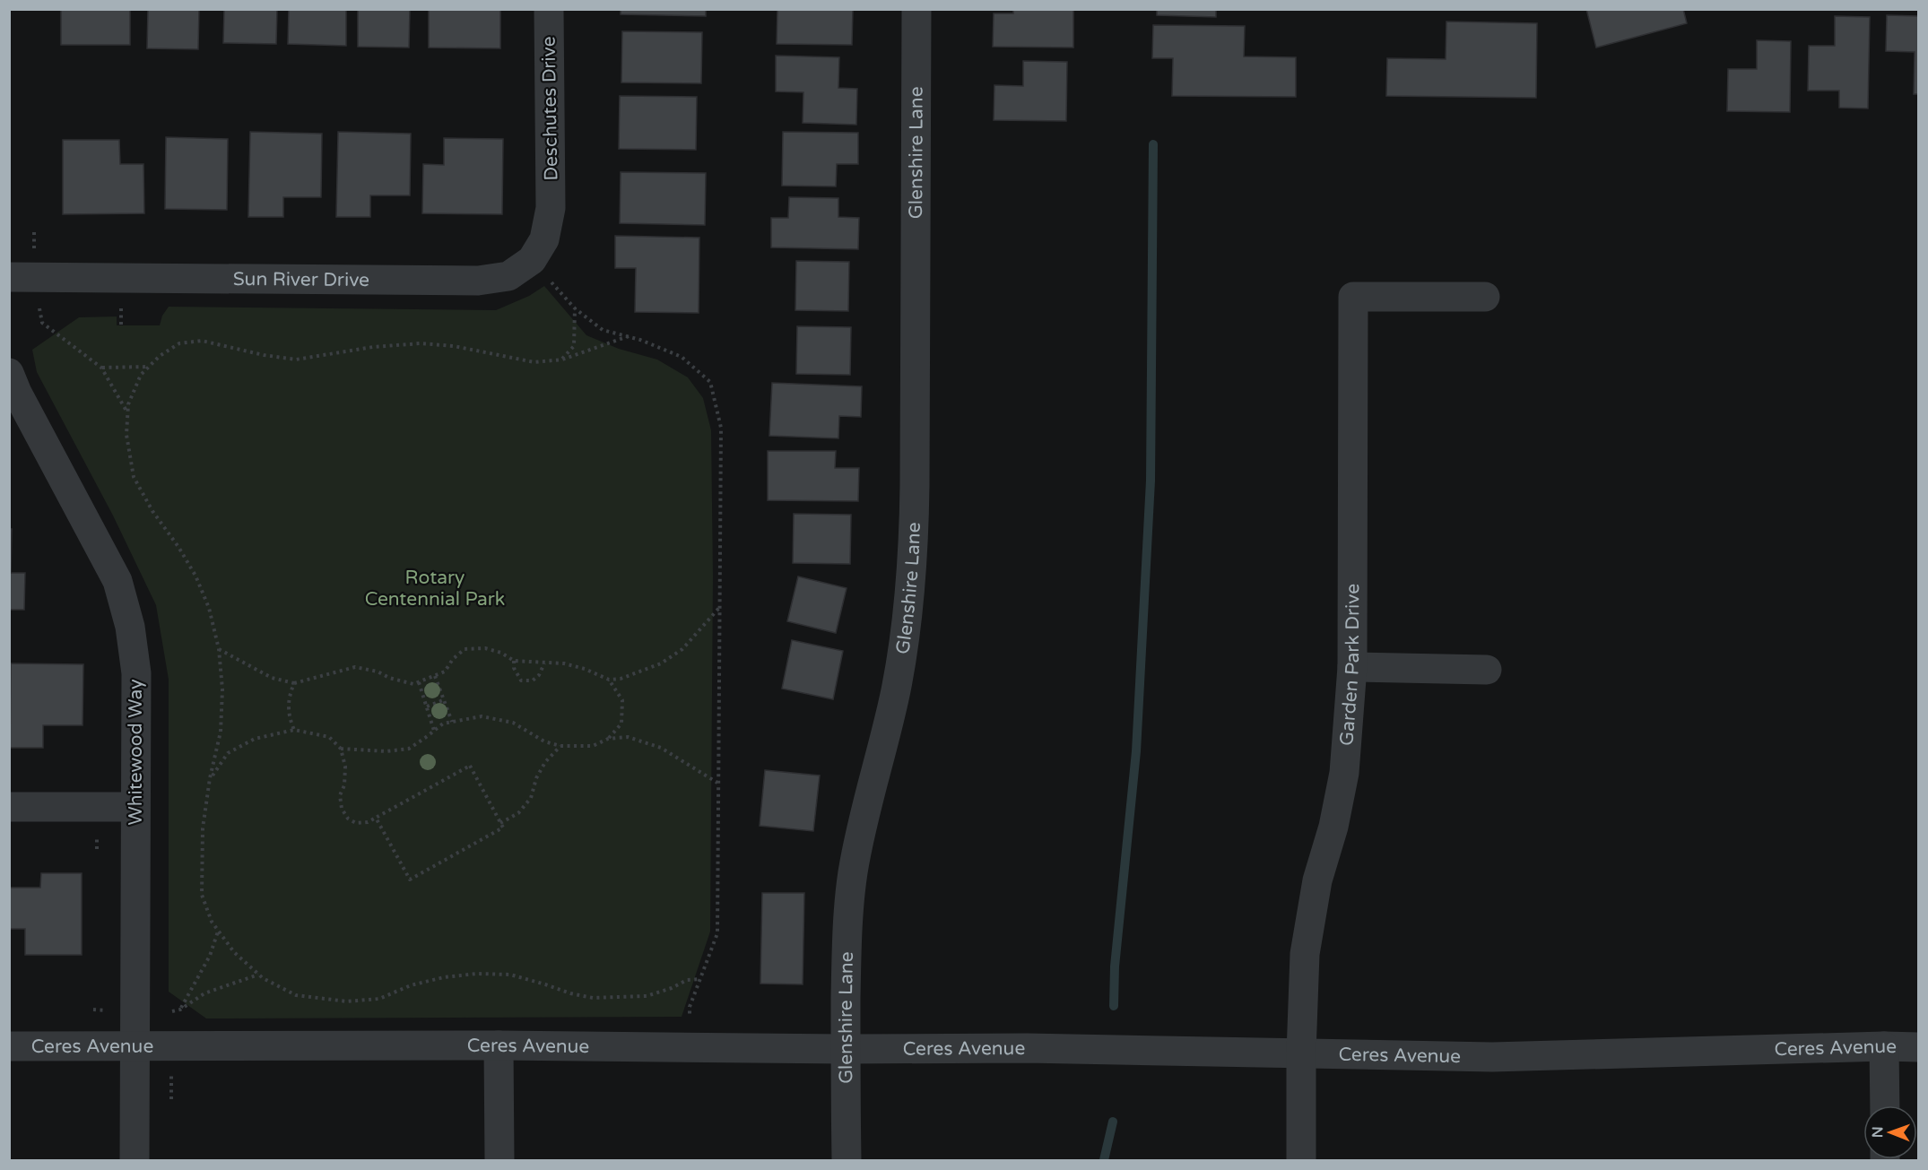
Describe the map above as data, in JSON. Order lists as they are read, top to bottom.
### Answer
{
  "streets": {
    "street": [
      "Deschutes Drive",
      "Glenshire Lane",
      "Sun River Drive",
      "Garden Park Drive",
      "Whitewood Way",
      "Ceres Avenue"
    ]
  },
  "crossings": [
    ["Deschutes Drive", "Sun River Drive"],
    ["Glenshire Lane", "Ceres Avenue"],
    ["Garden Park Drive", "Ceres Avenue"],
    ["Whitewood Way", "Ceres Avenue"]
  ],
  "parks": ["Rotary Centennial Park"],
  "north": "left"
}
